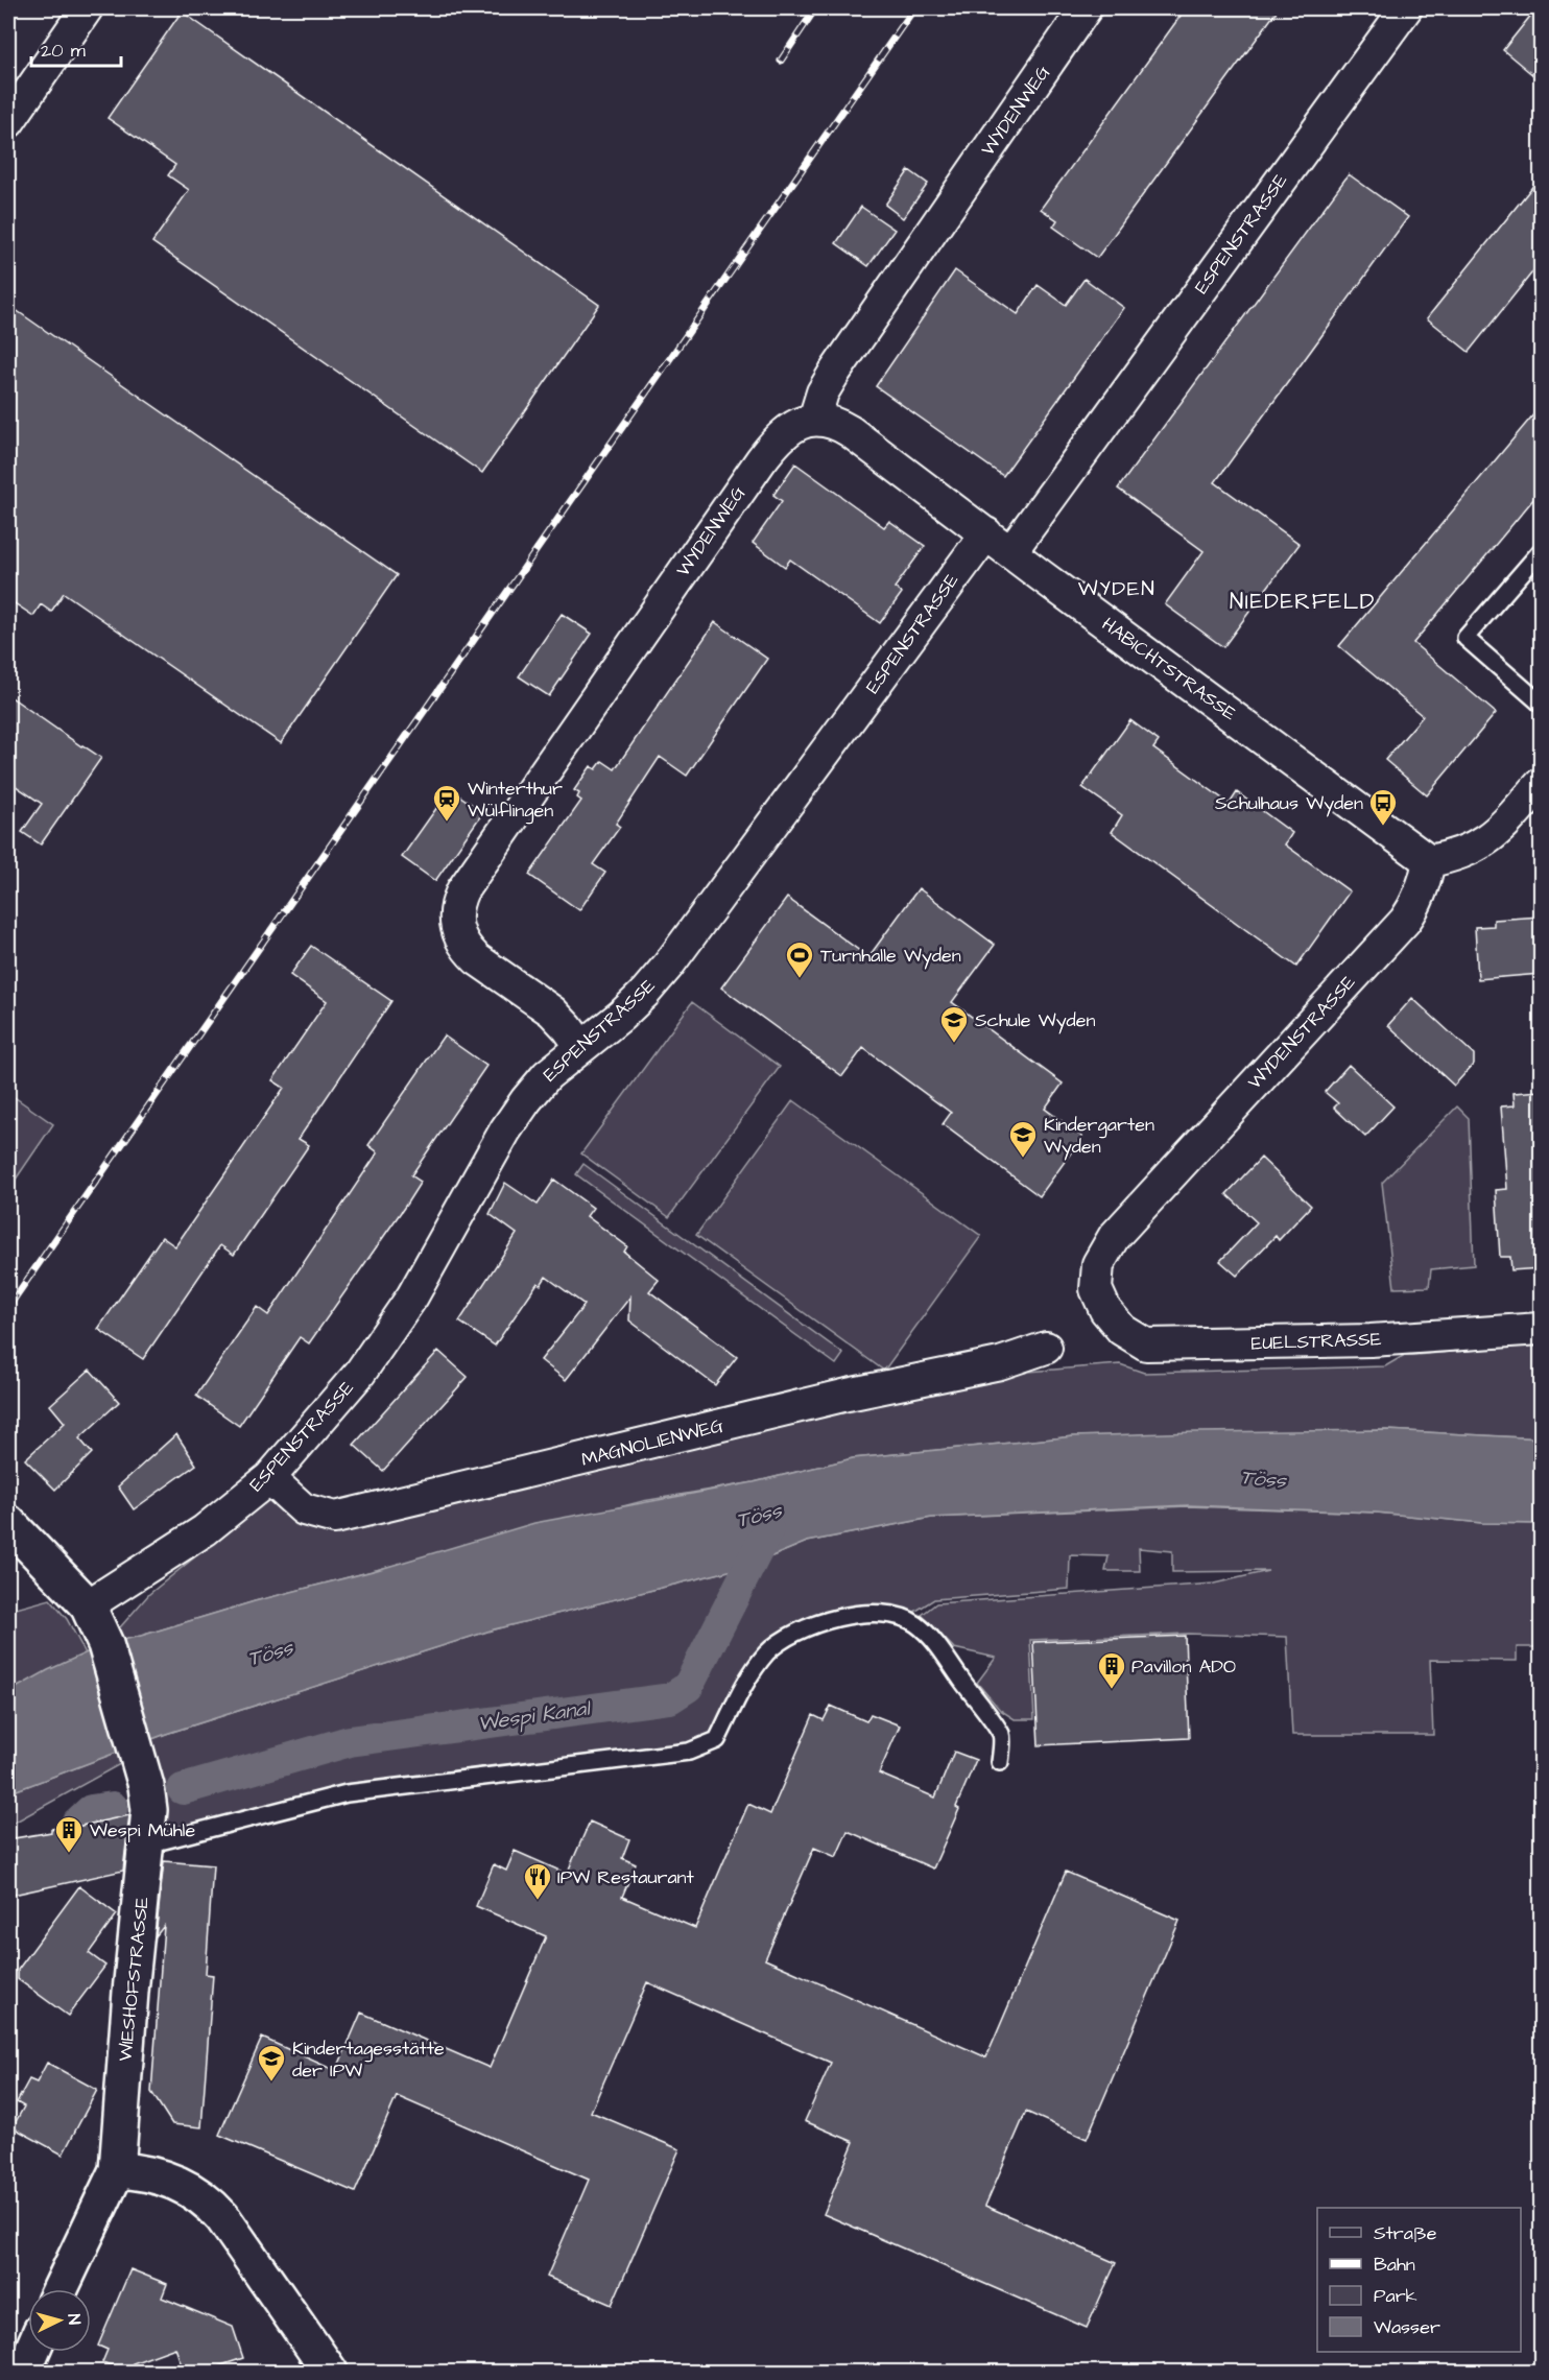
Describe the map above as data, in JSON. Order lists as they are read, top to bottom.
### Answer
{
  "streets": {
    "street": [
      "WYDENWEG",
      "ESPENSTRASSE",
      "HABICHTSTRASSE",
      "WYDENSTRASSE",
      "EUELSTRASSE",
      "MAGNOLIENWEG",
      "WIESHOFSTRASSE"
    ]
  },
  "crossings": [
    ["WYDENWEG", "ESPENSTRASSE"],
    ["WYDENWEG", "HABICHTSTRASSE"],
    ["ESPENSTRASSE", "HABICHTSTRASSE"],
    ["ESPENSTRASSE", "MAGNOLIENWEG"],
    ["ESPENSTRASSE", "WIESHOFSTRASSE"],
    ["HABICHTSTRASSE", "WYDENSTRASSE"],
    ["WYDENSTRASSE", "EUELSTRASSE"]
  ],
  "districts": ["WYDEN", "NIEDERFELD"],
  "water": ["Töss", "Wespi Kanal"],
  "places": {
    "station": ["Winterthur Wülflingen"],
    "bus stop": ["Schulhaus Wyden"],
    "sports": ["Turnhalle Wyden"],
    "school or university": ["Schule Wyden", "Kindergarten Wyden", "Kindertagesstätte der IPW"],
    "building": ["Pavillon ADO", "Wespi Mühle"],
    "restaurant": ["IPW Restaurant"]
  },
  "legend": [
    "Straße",
    "Bahn",
    "Park",
    "Wasser"
  ],
  "scale_bar": "20 m",
  "north": "right"
}
